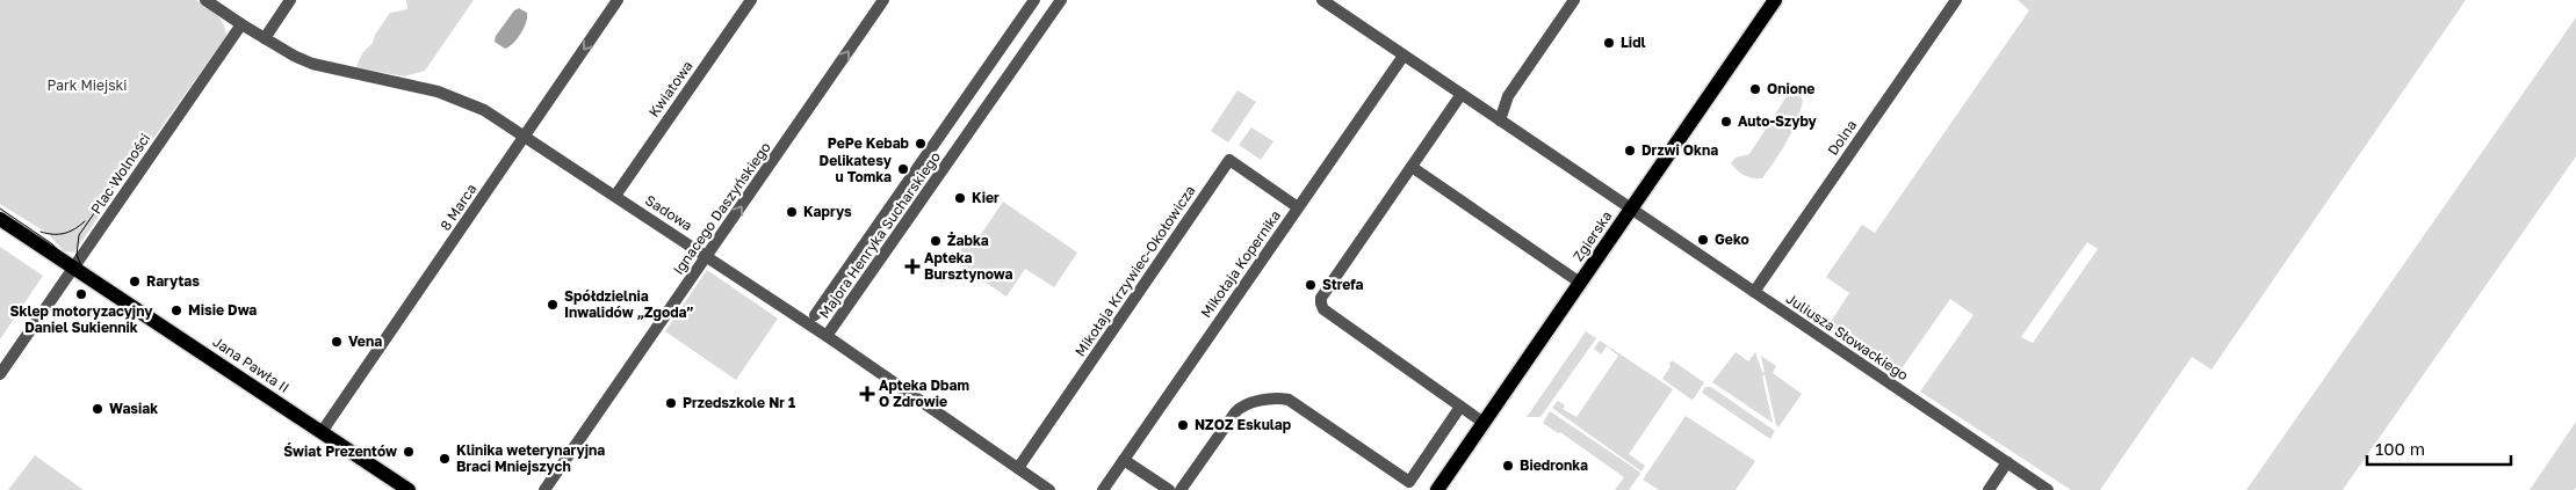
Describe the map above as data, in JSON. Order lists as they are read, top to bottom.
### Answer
{
  "streets": {
    "main road": ["Zgierska", "Jana Pawła II"],
    "street": [
      "Kwiatowa",
      "Dolna",
      "Plac Wolności",
      "8 Marca",
      "Ignacego Daszyńskiego",
      "Sadowa",
      "Majora Henryka Sucharskiego",
      "Mikołaja Kopernika",
      "Mikołaja Krzywiec-Okołowicza",
      "Juliusza Słowackiego"
    ]
  },
  "crossings": [
    ["Kwiatowa", "Sadowa"],
    ["Dolna", "Juliusza Słowackiego"],
    ["Plac Wolności", "Sadowa"],
    ["Plac Wolności", "Jana Pawła II"],
    ["8 Marca", "Sadowa"],
    ["8 Marca", "Jana Pawła II"],
    ["Ignacego Daszyńskiego", "Sadowa"],
    ["Sadowa", "Majora Henryka Sucharskiego"],
    ["Sadowa", "Mikołaja Krzywiec-Okołowicza"],
    ["Zgierska", "Juliusza Słowackiego"],
    ["Mikołaja Kopernika", "Mikołaja Krzywiec-Okołowicza"],
    ["Mikołaja Kopernika", "Juliusza Słowackiego"]
  ],
  "one_way": ["Ignacego Daszyńskiego"],
  "parks": ["Park Miejski"],
  "places": {
    "other": [
      "Lidl",
      "Onione",
      "Auto-Szyby",
      "PePe Kebab",
      "Drzwi Okna",
      "Delikatesy u Tomka",
      "Kier",
      "Kaprys",
      "Geko",
      "Żabka",
      "Rarytas",
      "Strefa",
      "Sklep motoryzacyjny Daniel Sukiennik",
      "Spółdzielnia Inwalidów „Zgoda”",
      "Misie Dwa",
      "Vena",
      "Przedszkole Nr 1",
      "Wasiak",
      "NZOZ Eskulap",
      "Świat Prezentów",
      "Klinika weterynaryjna Braci Mniejszych",
      "Biedronka"
    ],
    "health": ["Apteka Bursztynowa", "Apteka Dbam O Zdrowie"]
  },
  "scale_bar": "100 m"
}
